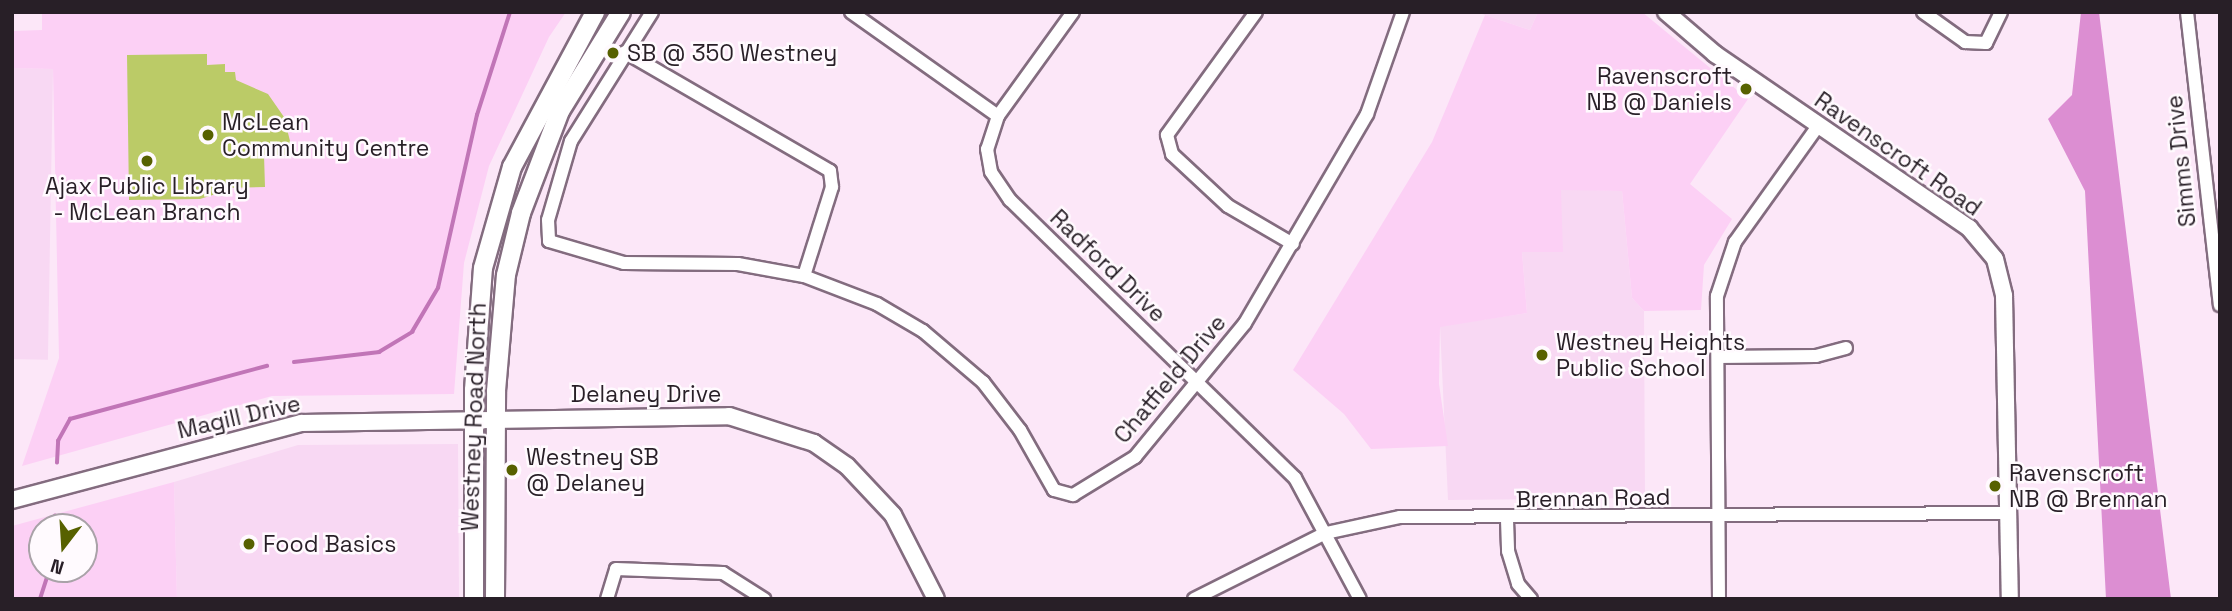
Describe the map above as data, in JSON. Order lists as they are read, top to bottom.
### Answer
{
  "streets": {
    "main road": ["Westney Road North"],
    "street": [
      "Ravenscroft Road",
      "Simms Drive",
      "Radford Drive",
      "Chatfield Drive",
      "Delaney Drive",
      "Magill Drive",
      "Brennan Road"
    ]
  },
  "crossings": [
    ["Ravenscroft Road", "Brennan Road"],
    ["Radford Drive", "Chatfield Drive"],
    ["Radford Drive", "Brennan Road"],
    ["Delaney Drive", "Magill Drive"],
    ["Delaney Drive", "Westney Road North"],
    ["Magill Drive", "Westney Road North"]
  ],
  "places": [
    "SB @ 350 Westney",
    "Ravenscroft NB @ Daniels",
    "McLean Community Centre",
    "Ajax Public Library - McLean Branch",
    "Westney Heights Public School",
    "Westney SB @ Delaney",
    "Ravenscroft NB @ Brennan",
    "Food Basics"
  ],
  "north": "bottom"
}
